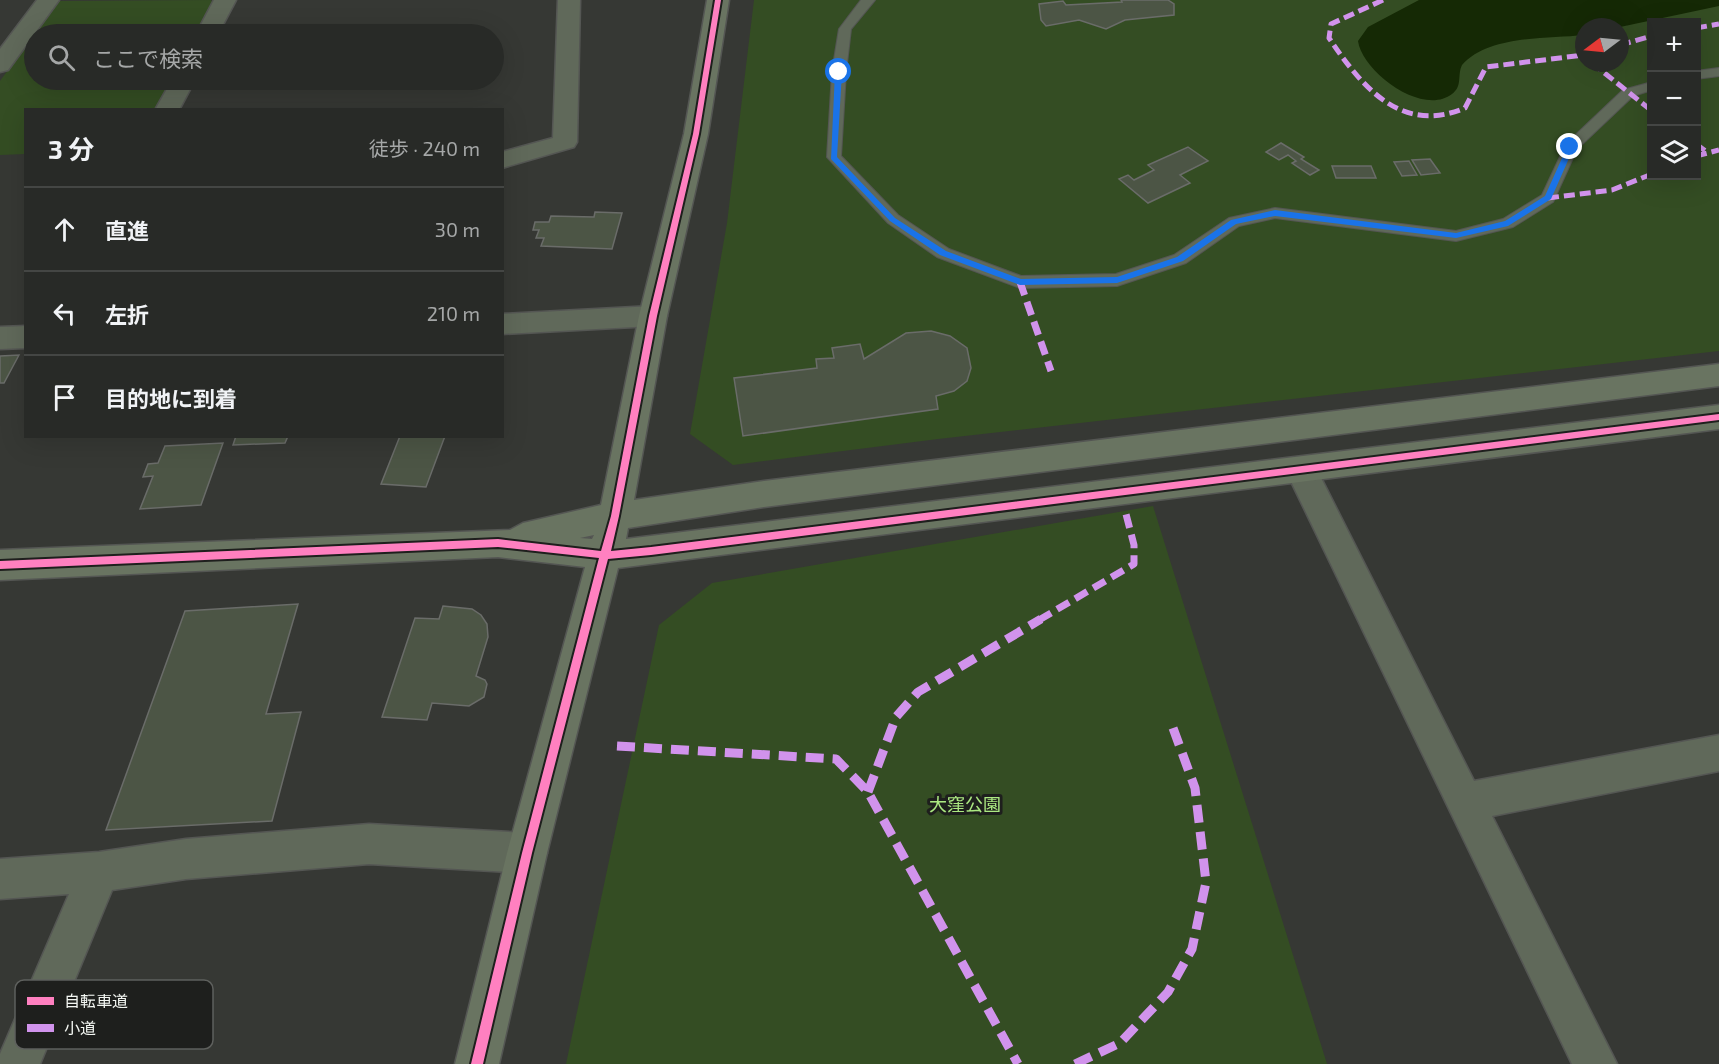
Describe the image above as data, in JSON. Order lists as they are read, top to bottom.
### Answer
{
  "parks": ["大窪公園"],
  "legend": ["自転車道", "小道"],
  "north": "left",
  "page": {
    "map_buttons": ["+", "−"],
    "search": "ここで検索",
    "heading": ["3 分", "徒歩 · 240 m"],
    "list": [
      ["直進", "30 m"],
      ["左折", "210 m"],
      "目的地に到着"
    ]
  }
}
